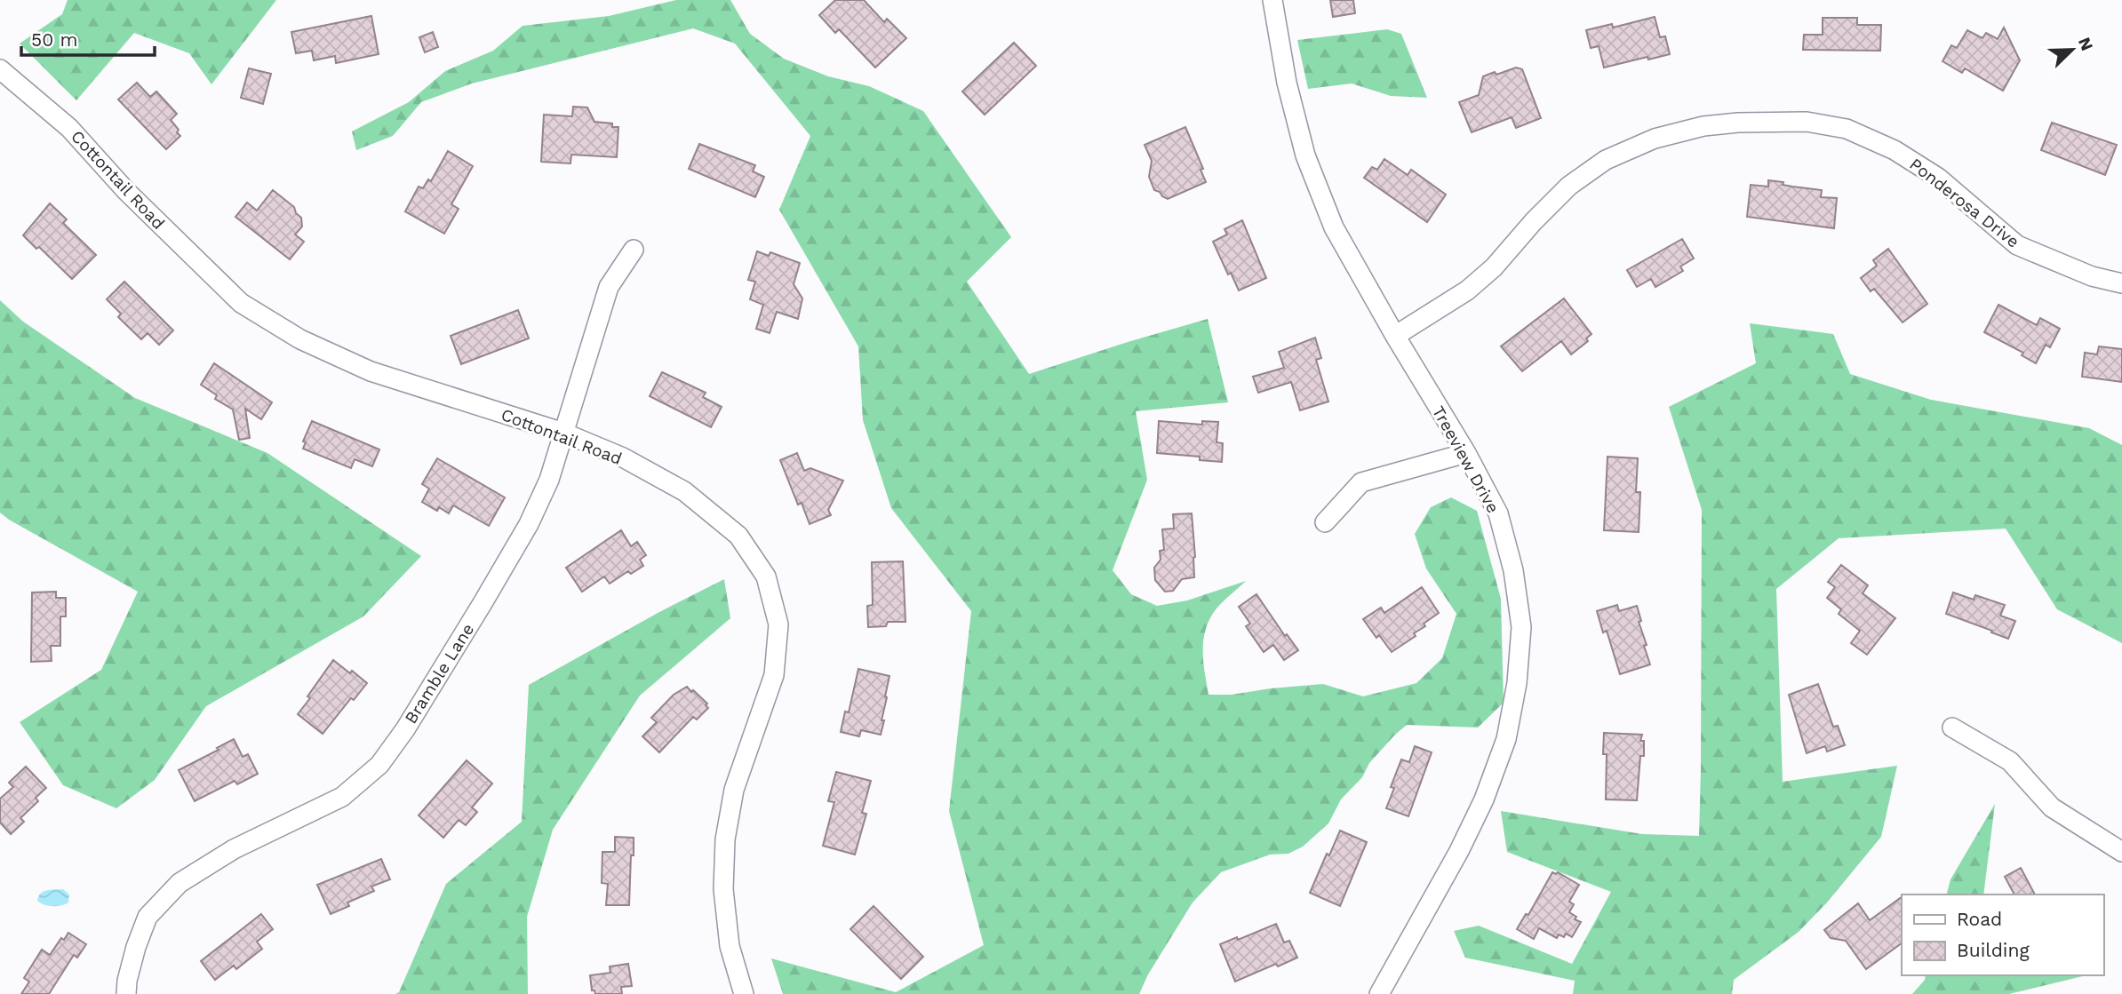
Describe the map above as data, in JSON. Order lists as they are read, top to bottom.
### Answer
{
  "streets": {
    "street": [
      "Cottontail Road",
      "Ponderosa Drive",
      "Treeview Drive",
      "Bramble Lane"
    ]
  },
  "crossings": [
    ["Cottontail Road", "Bramble Lane"],
    ["Ponderosa Drive", "Treeview Drive"]
  ],
  "legend": ["Road", "Building"],
  "scale_bar": "50 m",
  "north": "top right"
}
